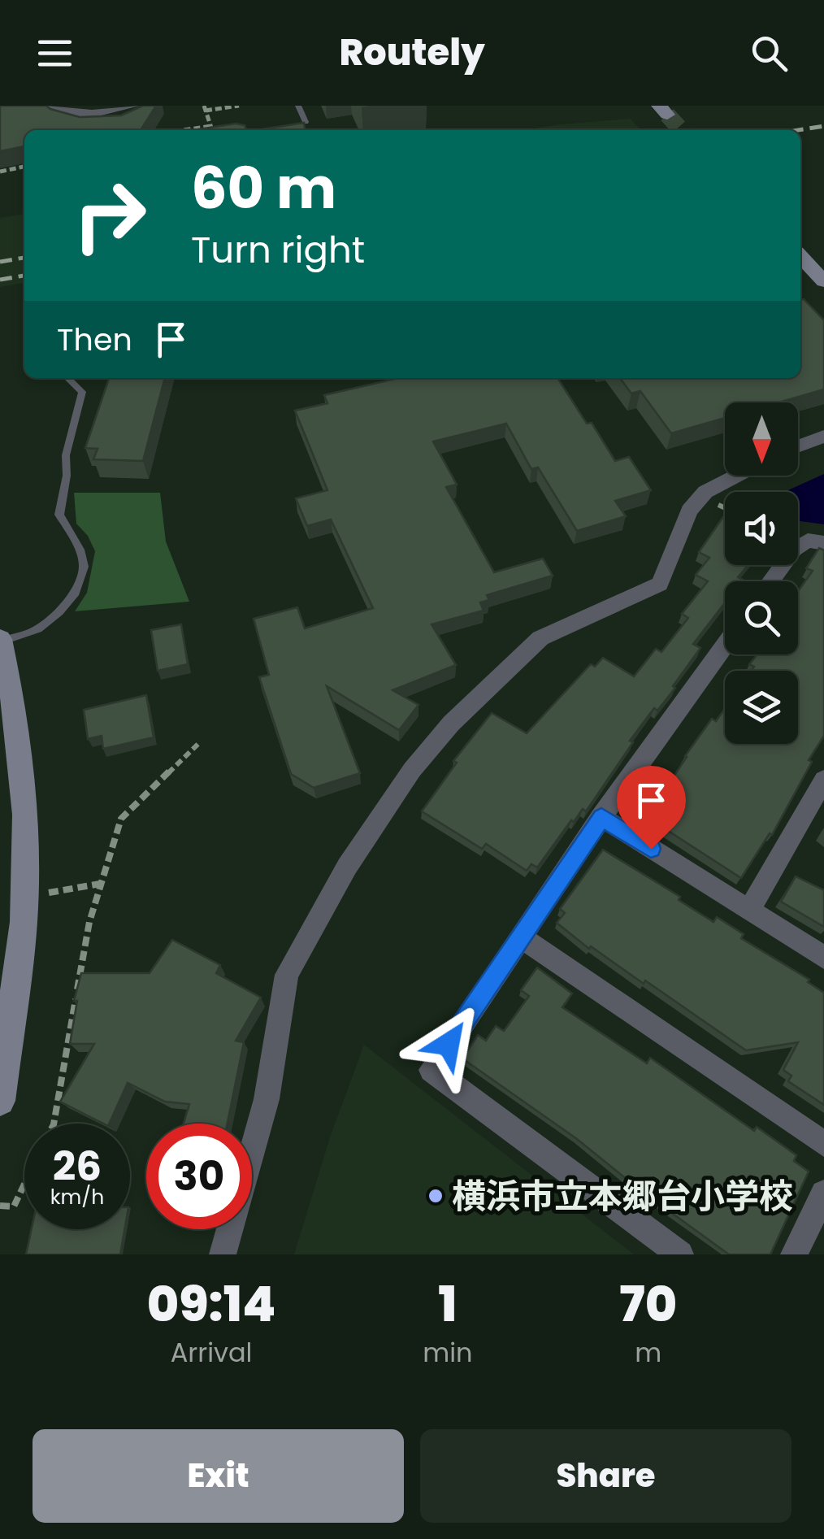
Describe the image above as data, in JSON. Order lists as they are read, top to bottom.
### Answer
{
  "places": ["横浜市立本郷台小学校"],
  "north": "bottom",
  "page": {
    "header": "Routely",
    "turn": ["60 m", "Turn right"],
    "then": "Then",
    "speed": "26 km/h",
    "limit": "30",
    "eta": [
      "09:14",
      "Arrival",
      "1",
      "min",
      "70",
      "m"
    ],
    "buttons": ["Exit", "Share"]
  }
}
